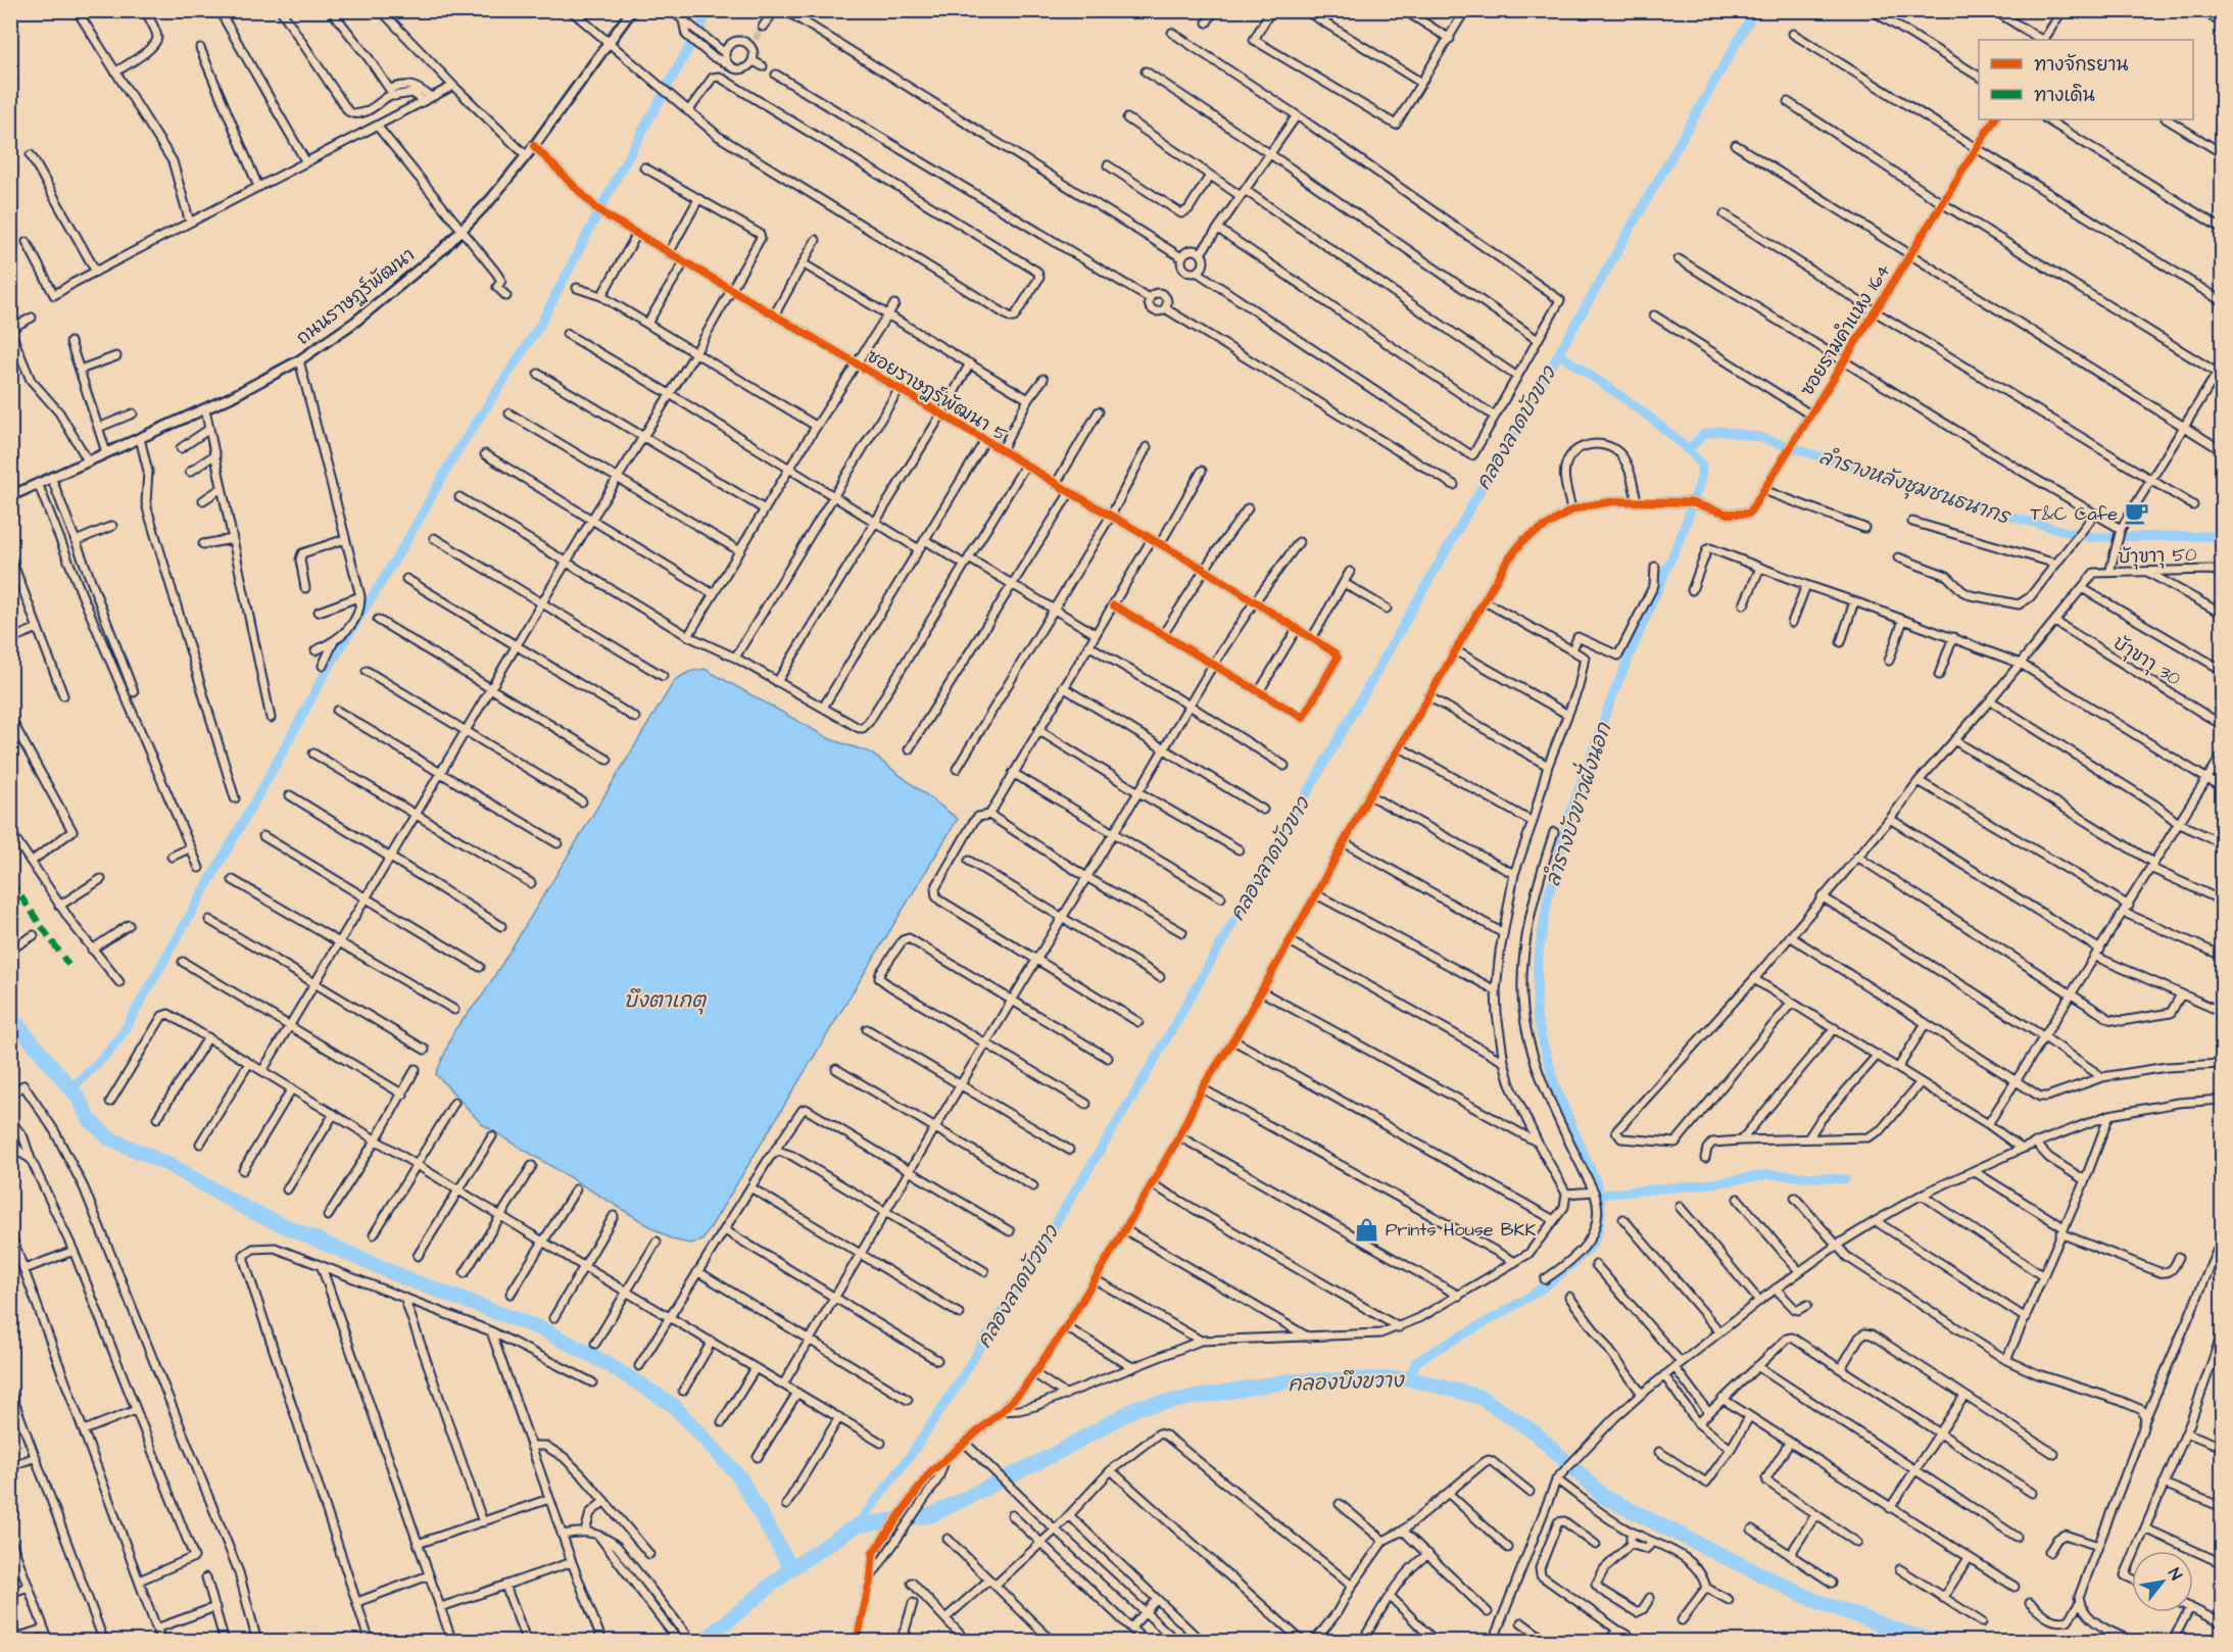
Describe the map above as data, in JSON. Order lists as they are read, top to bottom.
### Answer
{
  "streets": {
    "street": [
      "ถนนราษฏร์พัฒนา",
      "ซอยรามคำแหง 164",
      "ซอยราษฎร์พัฒนา 5",
      "บัาุขาาุ 50",
      "บัาุขาาุ 30"
    ]
  },
  "crossings": [
    ["ถนนราษฏร์พัฒนา", "ซอยราษฎร์พัฒนา 5"]
  ],
  "water": [
    "คลองลาดบัวขาว",
    "ลำรางหลังชุมชนธนากร",
    "ลำรางบัวขาวฝั่งนอก",
    "บึงตาเกตุ",
    "คลองบึงขวาง"
  ],
  "places": {
    "cafe": ["T&C Cafe"],
    "shop": ["Prints House BKK"]
  },
  "legend": ["ทางจักรยาน", "ทางเดิน"],
  "north": "top right"
}
